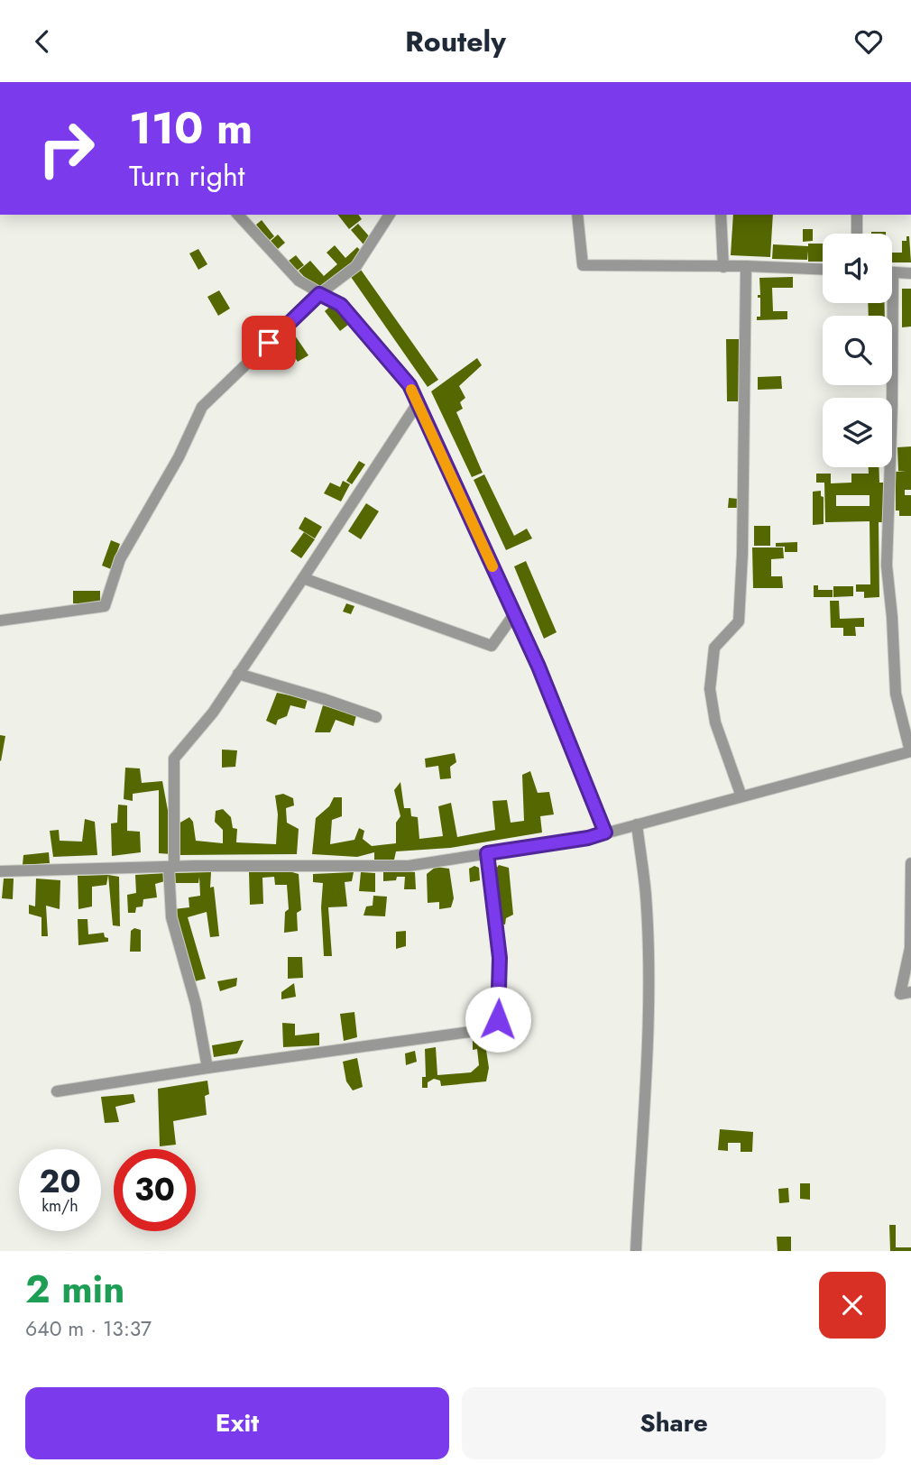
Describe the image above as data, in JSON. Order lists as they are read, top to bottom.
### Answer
{
  "page": {
    "header": "Routely",
    "turn": ["110 m", "Turn right"],
    "speed": "20 km/h",
    "limit": "30",
    "heading": ["2 min", "640 m · 13:37"],
    "buttons": ["Exit", "Share"]
  }
}
